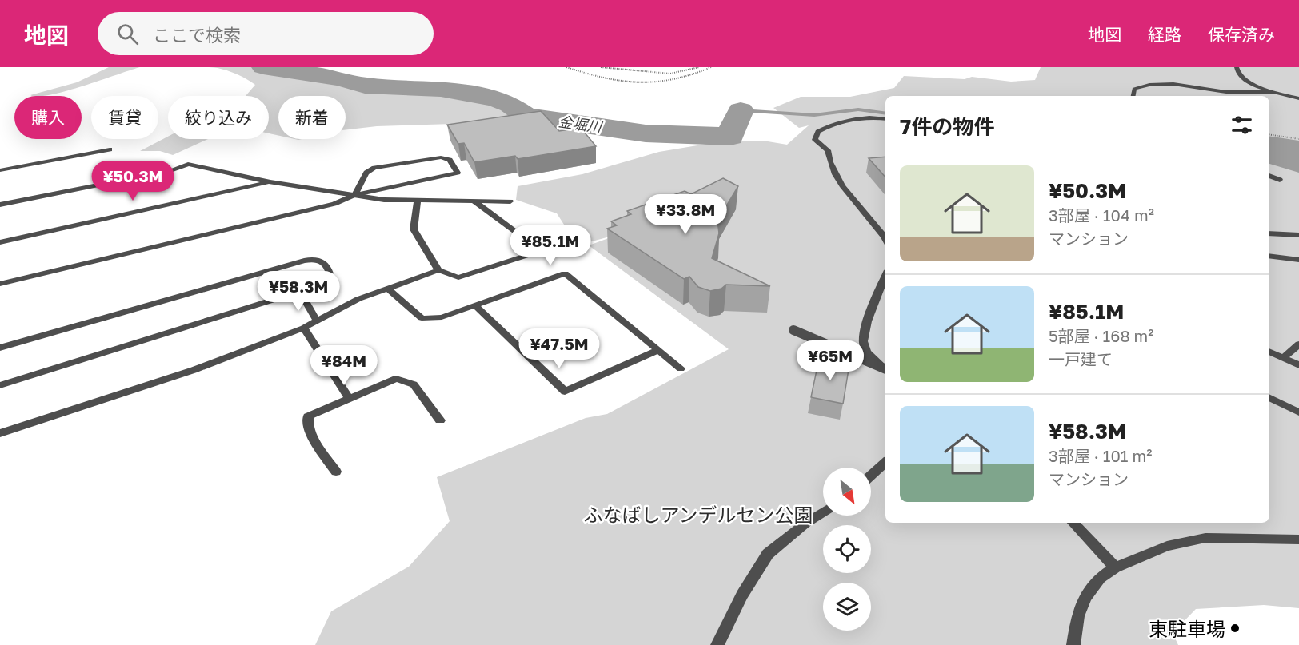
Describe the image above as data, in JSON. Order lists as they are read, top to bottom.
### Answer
{
  "water": ["金堀川"],
  "parks": ["ふなばしアンデルセン公園"],
  "places": ["東駐車場"],
  "north": "bottom right",
  "page": {
    "header": "地図",
    "search": "ここで検索",
    "nav": ["地図", "経路", "保存済み"],
    "chip": [
      "購入",
      "賃貸",
      "絞り込み",
      "新着"
    ],
    "heading": "7件の物件",
    "list": [
      {
        "name": "¥50.3M",
        "note": "3部屋 · 104 m² · マンション"
      },
      {
        "name": "¥85.1M",
        "note": "5部屋 · 168 m² · 一戸建て"
      },
      {
        "name": "¥58.3M",
        "note": "3部屋 · 101 m² · マンション"
      }
    ],
    "price": [
      "¥50.3M",
      "¥33.8M",
      "¥85.1M",
      "¥58.3M",
      "¥47.5M",
      "¥65M",
      "¥84M"
    ]
  }
}
